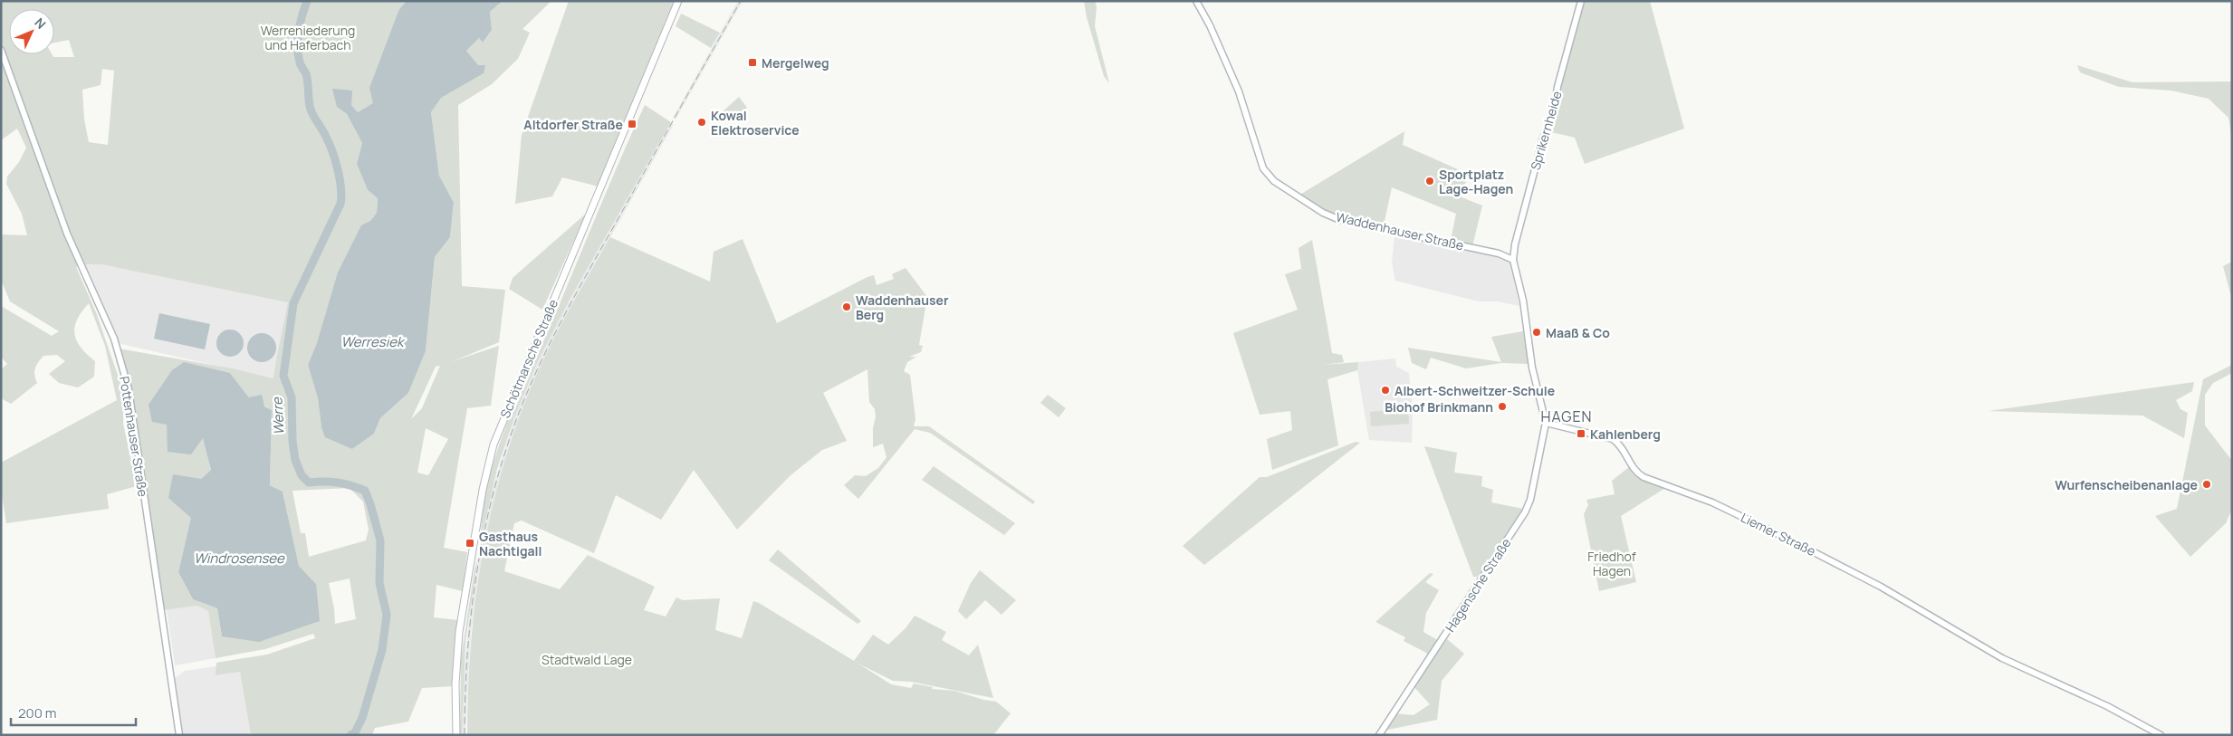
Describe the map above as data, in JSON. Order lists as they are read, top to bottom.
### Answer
{
  "streets": {
    "main road": [
      "Sprikernheide",
      "Waddenhauser Straße",
      "Schötmarsche Straße",
      "Pottenhauser Straße",
      "Liemer Straße",
      "Hagensche Straße"
    ]
  },
  "crossings": [
    ["Sprikernheide", "Waddenhauser Straße"],
    ["Liemer Straße", "Hagensche Straße"]
  ],
  "districts": ["HAGEN"],
  "water": ["Werresiek", "Werre", "Windrosensee"],
  "parks": ["Werreniederung und Haferbach", "Friedhof Hagen", "Stadtwald Lage"],
  "places": {
    "transit": [
      "Mergelweg",
      "Altdorfer Straße",
      "Kahlenberg",
      "Gasthaus Nachtigall"
    ],
    "other": [
      "Kowal Elektroservice",
      "Sportplatz Lage-Hagen",
      "Waddenhauser Berg",
      "Maaß & Co",
      "Albert-Schweitzer-Schule",
      "Biohof Brinkmann",
      "Wurfenscheibenanlage"
    ]
  },
  "scale_bar": "200 m",
  "north": "top right"
}
